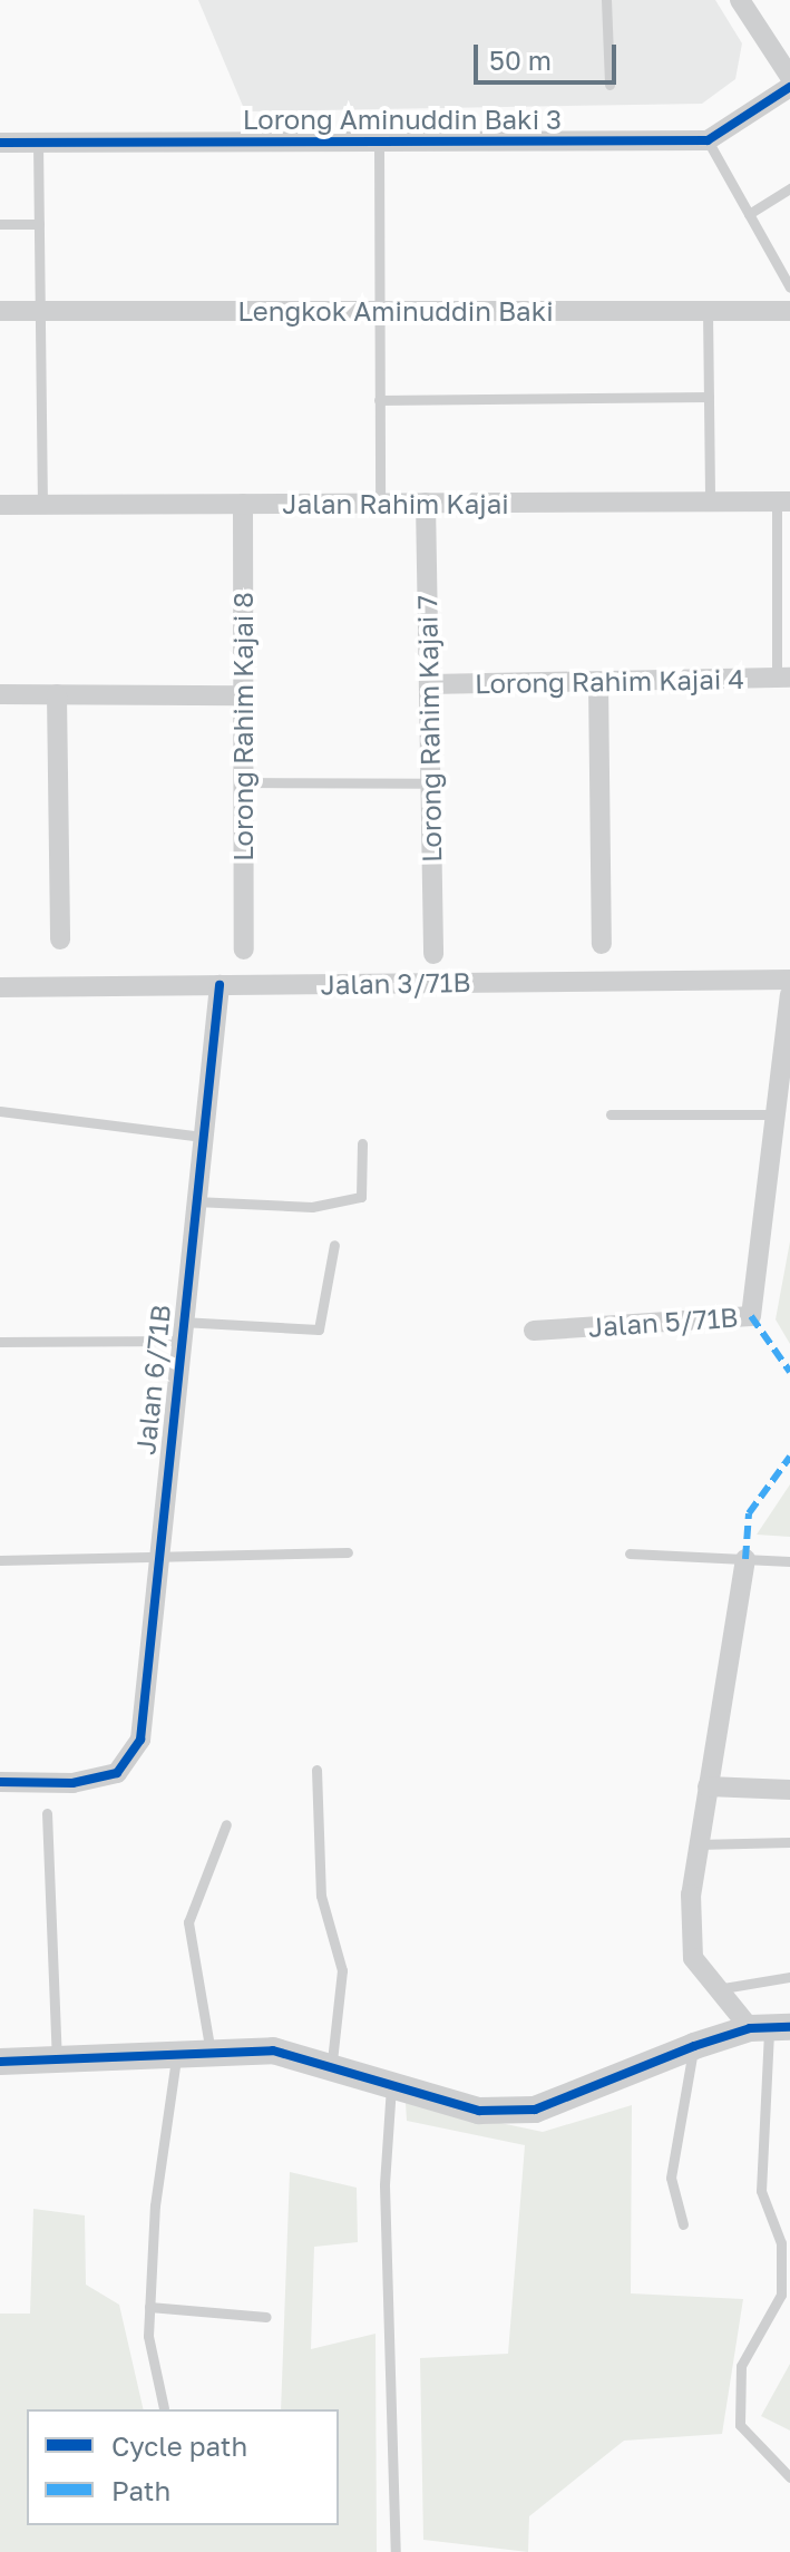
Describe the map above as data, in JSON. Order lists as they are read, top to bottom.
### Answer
{
  "streets": {
    "street": [
      "Lorong Aminuddin Baki 3",
      "Lengkok Aminuddin Baki",
      "Jalan Rahim Kajai",
      "Lorong Rahim Kajai 4",
      "Lorong Rahim Kajai 8",
      "Lorong Rahim Kajai 7",
      "Jalan 3/71B",
      "Jalan 5/71B",
      "Jalan 6/71B"
    ]
  },
  "crossings": [
    ["Jalan Rahim Kajai", "Lorong Rahim Kajai 8"],
    ["Jalan Rahim Kajai", "Lorong Rahim Kajai 7"],
    ["Lorong Rahim Kajai 4", "Lorong Rahim Kajai 7"],
    ["Jalan 3/71B", "Jalan 6/71B"]
  ],
  "legend": ["Cycle path", "Path"],
  "scale_bar": "50 m"
}
